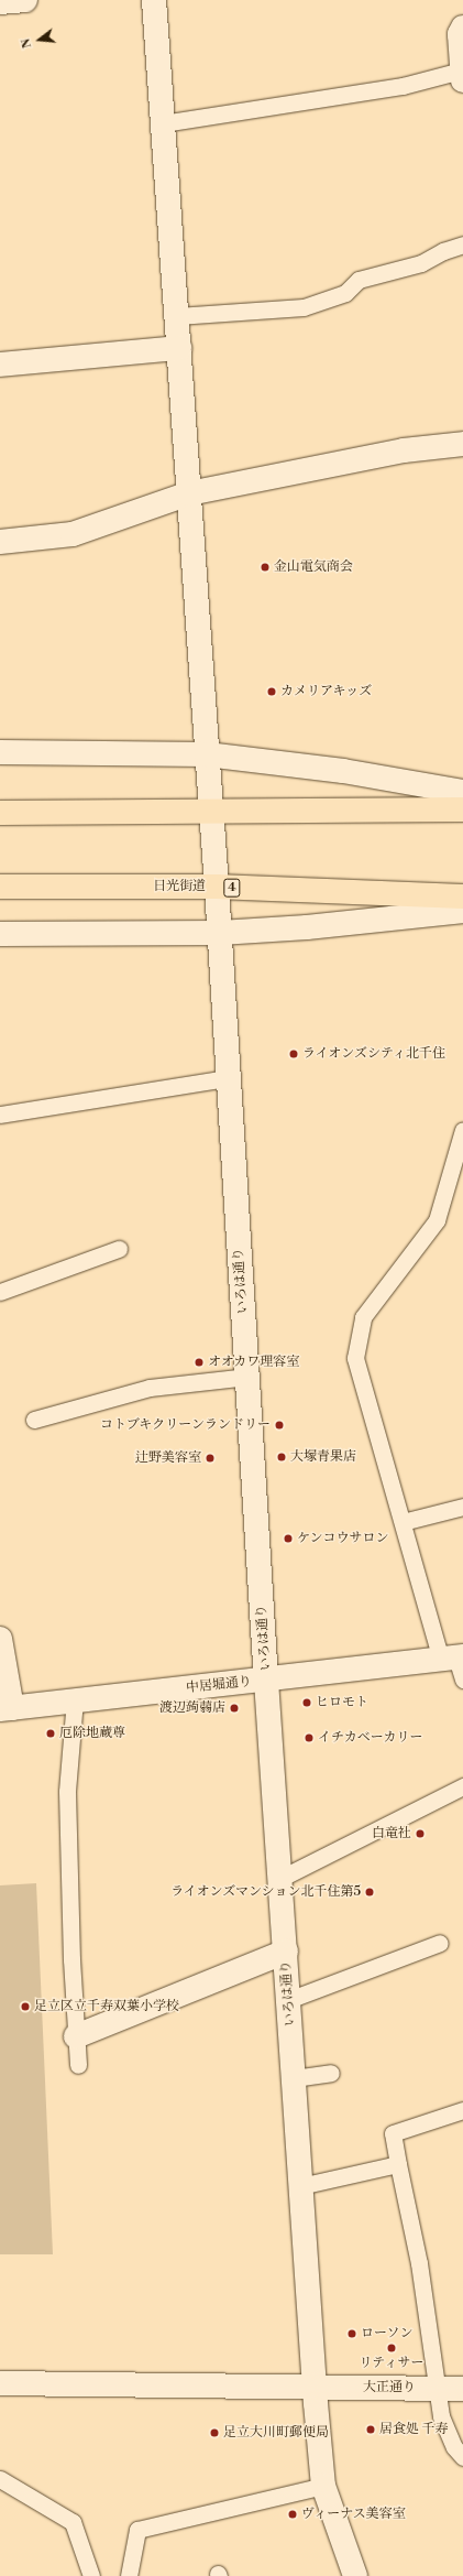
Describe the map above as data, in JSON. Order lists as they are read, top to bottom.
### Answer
{
  "streets": {
    "highway": ["日光街道", "4"],
    "street": ["いろは通り", "中居堀通り", "大正通り"]
  },
  "crossings": [
    ["日光街道", "いろは通り"],
    ["いろは通り", "中居堀通り"],
    ["いろは通り", "大正通り"]
  ],
  "places": [
    "金山電気商会",
    "カメリアキッズ",
    "ライオンズシティ北千住",
    "オオカワ理容室",
    "コトブキクリーンランドリー",
    "大塚青果店",
    "辻野美容室",
    "ケンコウサロン",
    "ヒロモト",
    "渡辺蒟蒻店",
    "厄除地蔵尊",
    "イチカベーカリー",
    "白竜社",
    "ライオンズマンション北千住第5",
    "足立区立千寿双葉小学校",
    "ローソン",
    "リティサー",
    "居食処 千寿",
    "足立大川町郵便局",
    "ヴィーナス美容室"
  ],
  "north": "left"
}
